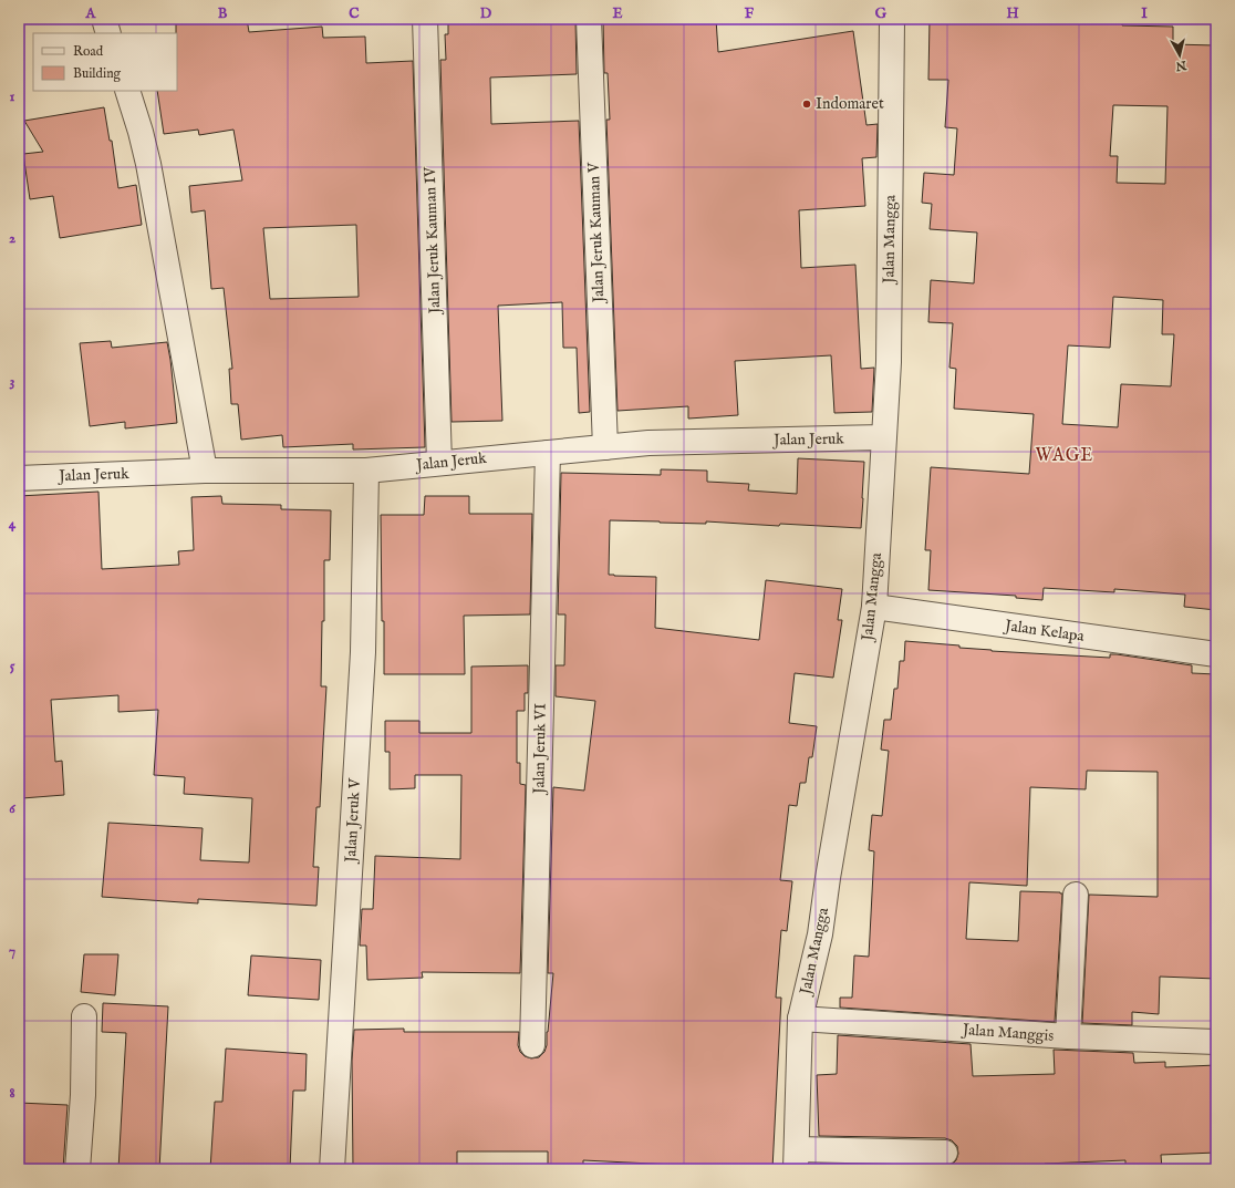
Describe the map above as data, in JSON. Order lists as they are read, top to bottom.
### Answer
{
  "streets": {
    "street": [
      "Jalan Jeruk Kauman V",
      "Jalan Mangga",
      "Jalan Jeruk Kauman IV",
      "Jalan Jeruk",
      "Jalan Kelapa",
      "Jalan Jeruk VI",
      "Jalan Jeruk V",
      "Jalan Manggis"
    ]
  },
  "crossings": [
    ["Jalan Jeruk Kauman V", "Jalan Jeruk"],
    ["Jalan Mangga", "Jalan Jeruk"],
    ["Jalan Mangga", "Jalan Kelapa"],
    ["Jalan Mangga", "Jalan Manggis"],
    ["Jalan Jeruk Kauman IV", "Jalan Jeruk"],
    ["Jalan Jeruk", "Jalan Jeruk VI"],
    ["Jalan Jeruk", "Jalan Jeruk V"]
  ],
  "districts": ["WAGE"],
  "places": ["Indomaret"],
  "legend": ["Road", "Building"],
  "north": "bottom",
  "grid": {
    "columns": [
      "A",
      "B",
      "C",
      "D",
      "E",
      "F",
      "G",
      "H",
      "I"
    ],
    "rows": [
      "1",
      "2",
      "3",
      "4",
      "5",
      "6",
      "7",
      "8"
    ]
  }
}
